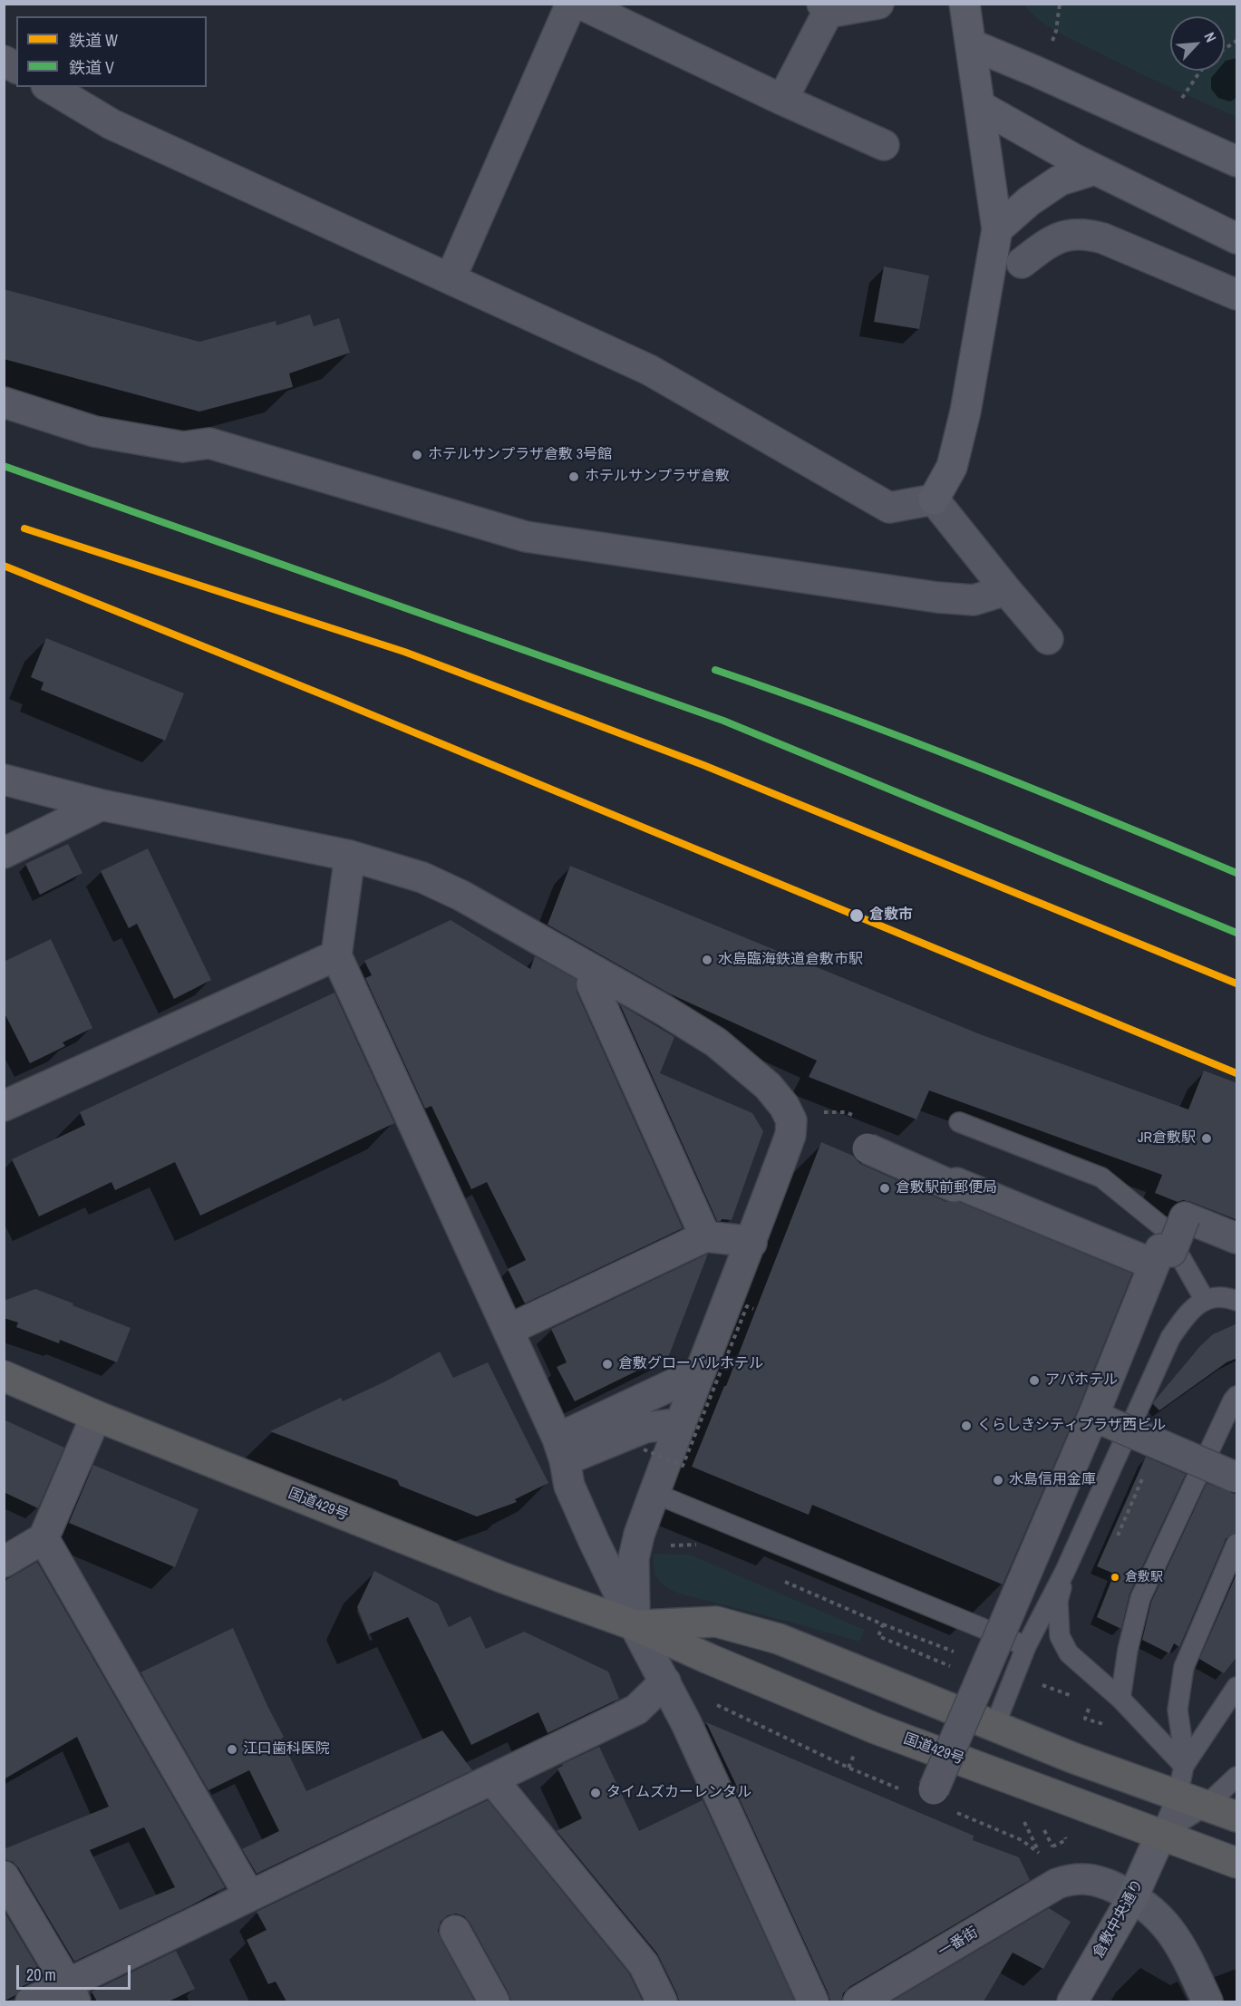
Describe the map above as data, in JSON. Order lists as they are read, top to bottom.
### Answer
{
  "streets": {
    "highway": ["国道429号"],
    "street": ["倉敷中央通り", "一番街"]
  },
  "crossings": [
    ["国道429号", "倉敷中央通り"],
    ["倉敷中央通り", "一番街"]
  ],
  "places": [
    "ホテルサンプラザ倉敷 3号館",
    "ホテルサンプラザ倉敷",
    "倉敷市",
    "水島臨海鉄道倉敷市駅",
    "JR倉敷駅",
    "倉敷駅前郵便局",
    "倉敷グローバルホテル",
    "アパホテル",
    "くらしきシティプラザ西ビル",
    "水島信用金庫",
    "倉敷駅",
    "江口歯科医院",
    "タイムズカーレンタル"
  ],
  "lines": ["rail line V", "rail line W"],
  "legend": ["鉄道 W", "鉄道 V"],
  "scale_bar": "20 m",
  "north": "top right"
}
